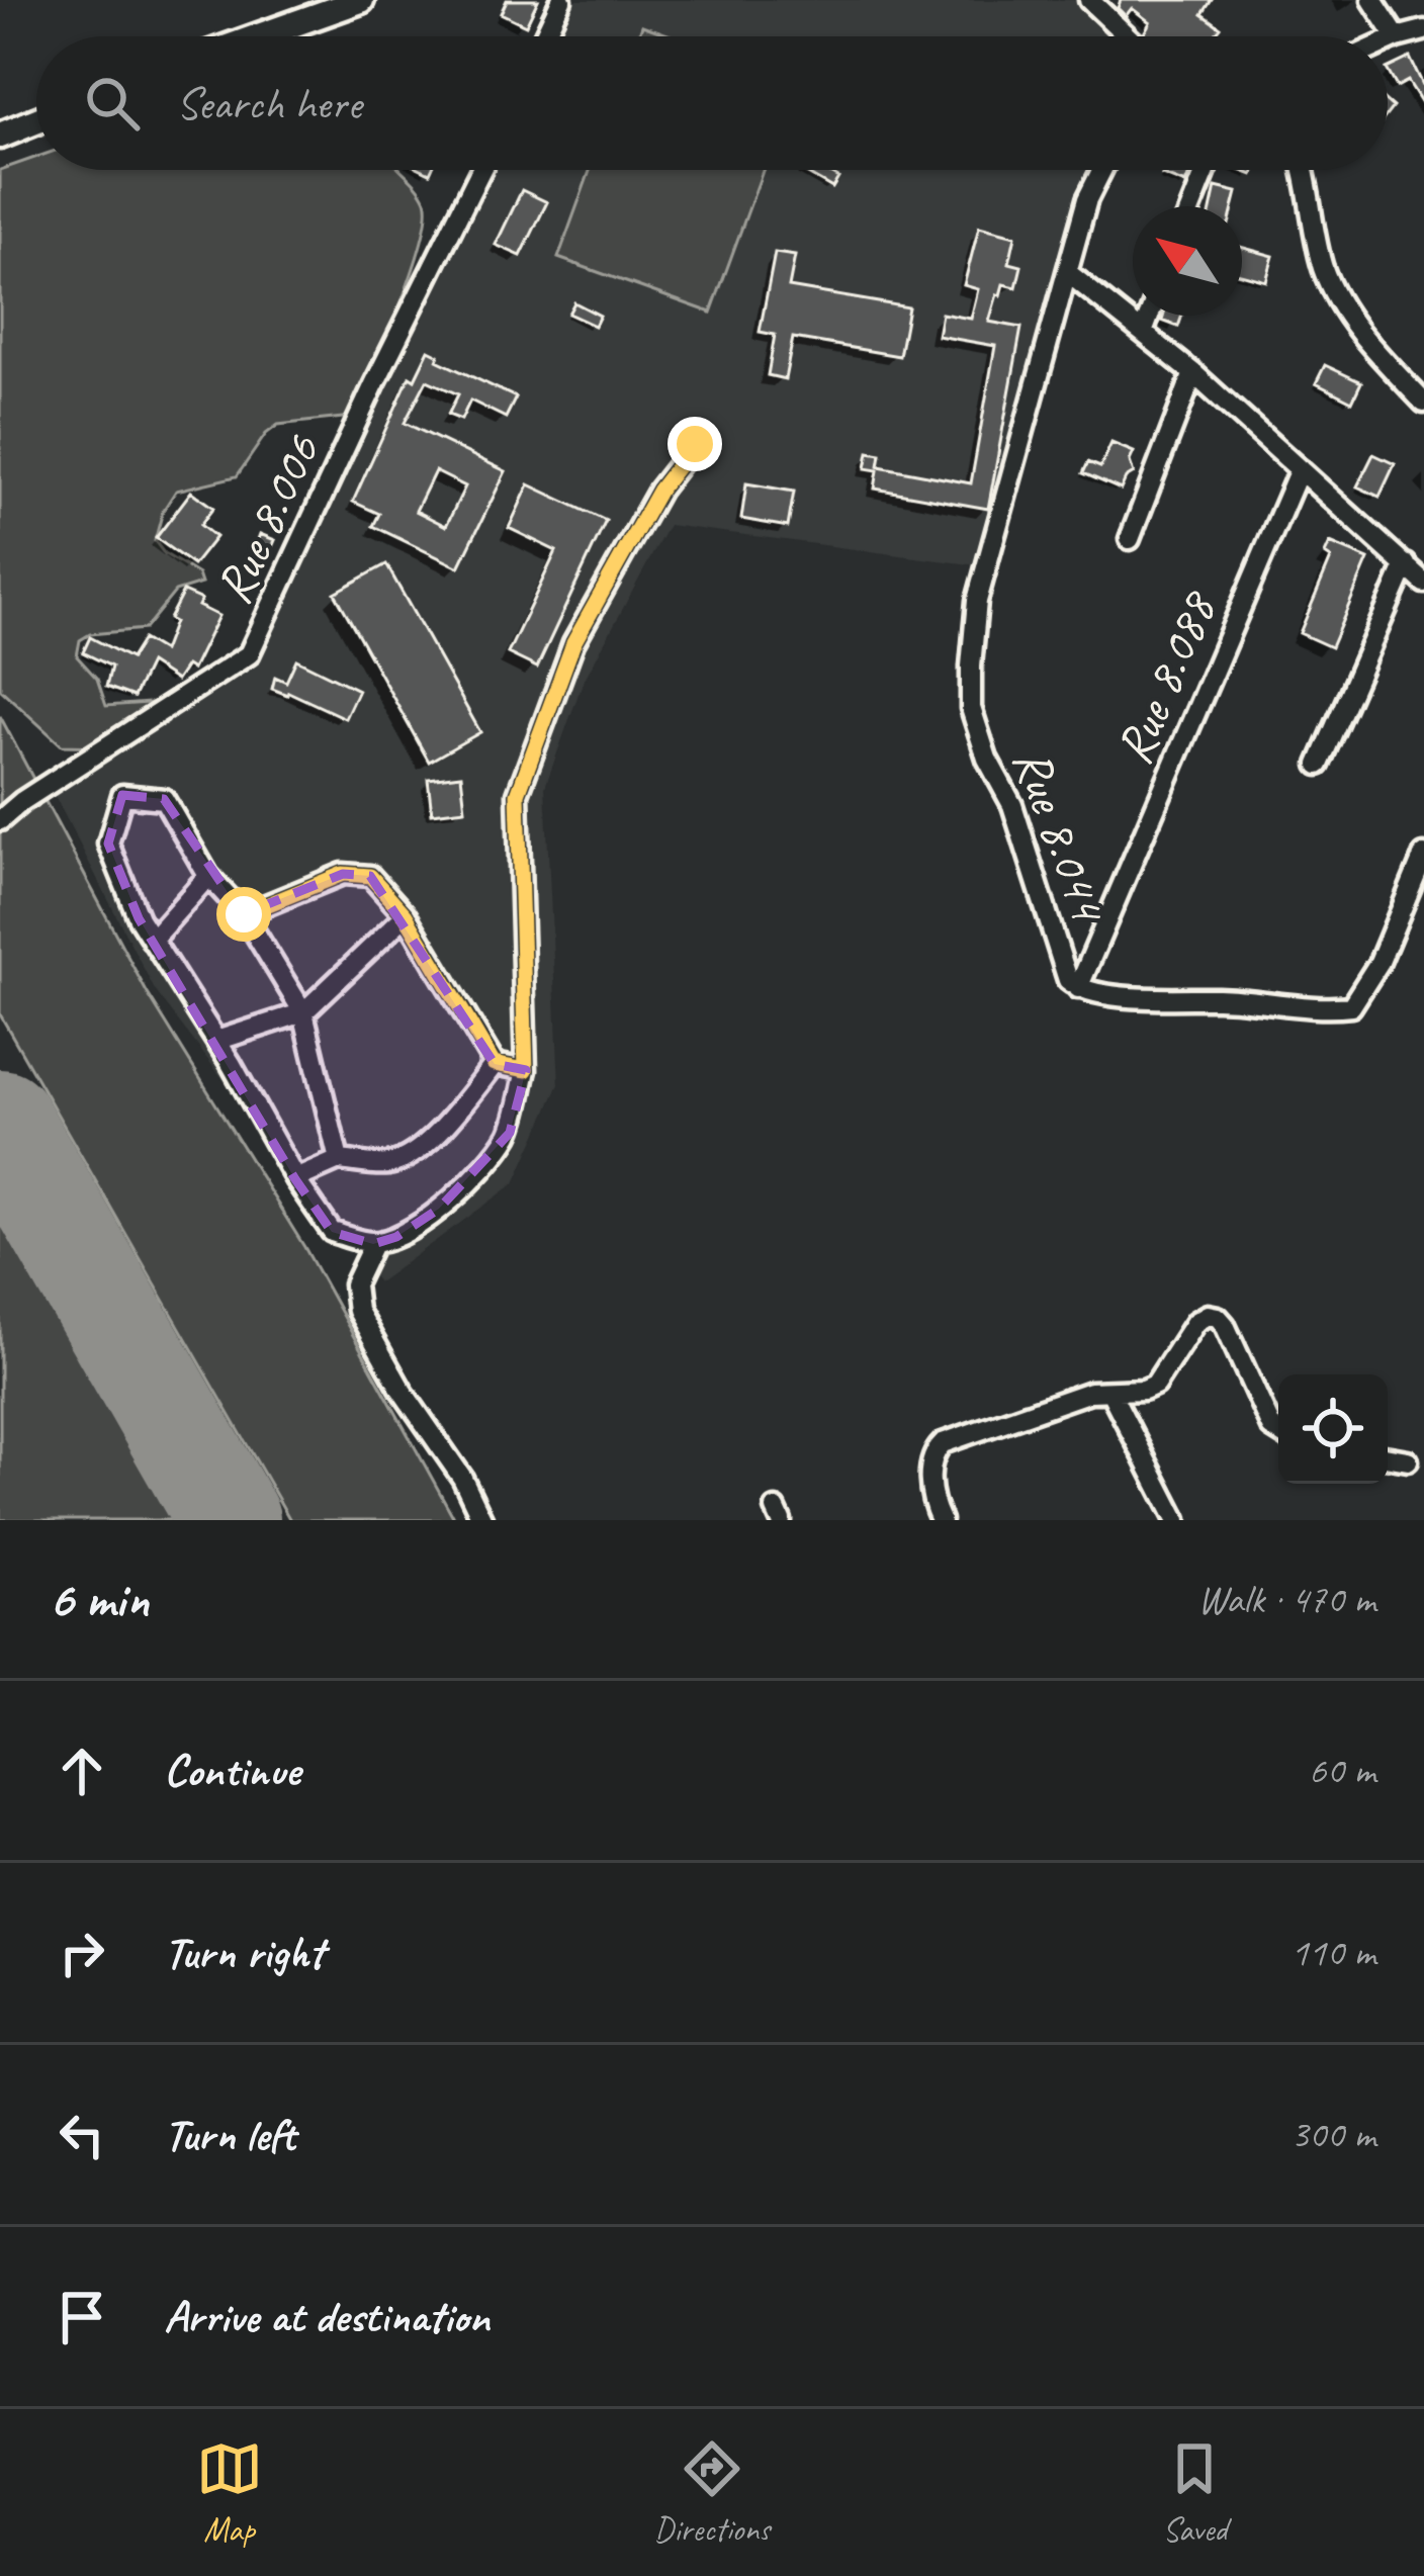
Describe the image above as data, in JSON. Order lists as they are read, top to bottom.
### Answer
{
  "streets": {
    "street": ["Rue 8.006", "Rue 8.088", "Rue 8.044"]
  },
  "crossings": [
    ["Rue 8.088", "Rue 8.044"]
  ],
  "north": "top left",
  "page": {
    "search": "Search here",
    "heading": ["6 min", "Walk · 470 m"],
    "list": [
      ["Continue", "60 m"],
      ["Turn right", "110 m"],
      ["Turn left", "300 m"],
      "Arrive at destination"
    ],
    "nav": ["Map", "Directions", "Saved"]
  }
}
